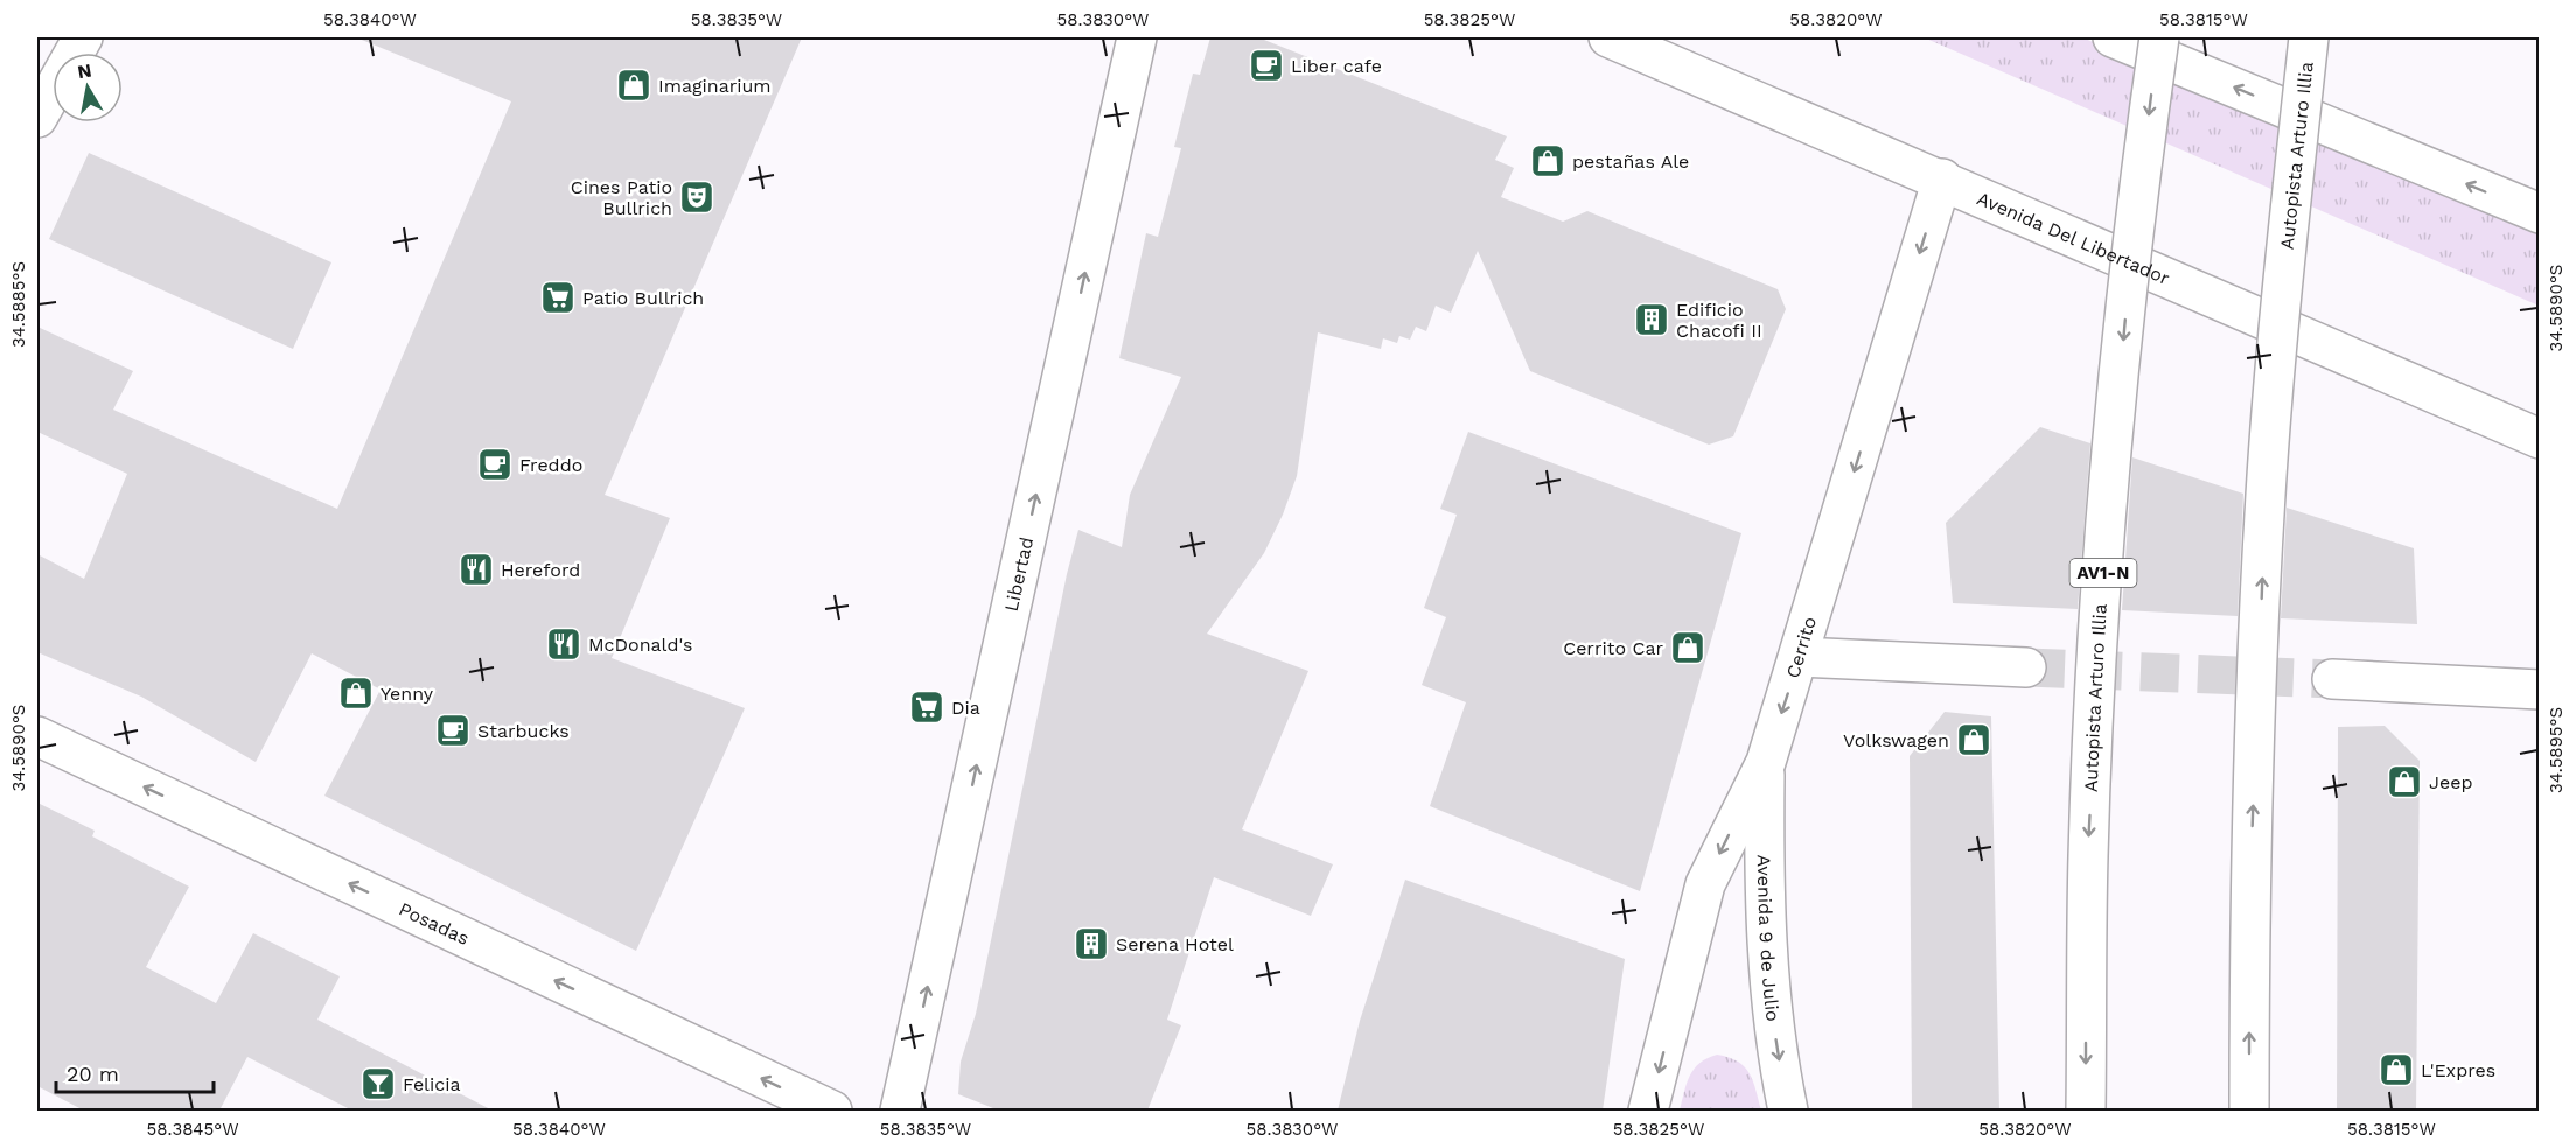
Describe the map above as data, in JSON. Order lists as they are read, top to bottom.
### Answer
{
  "streets": {
    "main road": [
      "Autopista Arturo Illia",
      "Avenida Del Libertador",
      "AV1-N",
      "Libertad",
      "Cerrito",
      "Posadas",
      "Avenida 9 de Julio"
    ]
  },
  "crossings": [
    ["Avenida Del Libertador", "Cerrito"],
    ["Cerrito", "Avenida 9 de Julio"]
  ],
  "one_way": [
    "Libertad",
    "Cerrito",
    "Posadas",
    "Avenida 9 de Julio"
  ],
  "places": {
    "cafe": ["Liber cafe", "Freddo", "Starbucks"],
    "shop": [
      "Imaginarium",
      "pestañas Ale",
      "Cerrito Car",
      "Yenny",
      "Volkswagen",
      "Jeep",
      "L'Expres"
    ],
    "theatre": ["Cines Patio Bullrich"],
    "supermarket": ["Patio Bullrich", "Dia"],
    "building": ["Edificio Chacofi II", "Serena Hotel"],
    "restaurant": ["Hereford", "McDonald's"],
    "bar": ["Felicia"]
  },
  "scale_bar": "20 m",
  "north": "top",
  "coordinates": [
    "58.3840°W",
    "58.3835°W",
    "58.3830°W",
    "58.3825°W",
    "58.3820°W",
    "58.3815°W",
    "34.5885°S",
    "34.5890°S",
    "34.5895°S",
    "58.3845°W"
  ]
}
